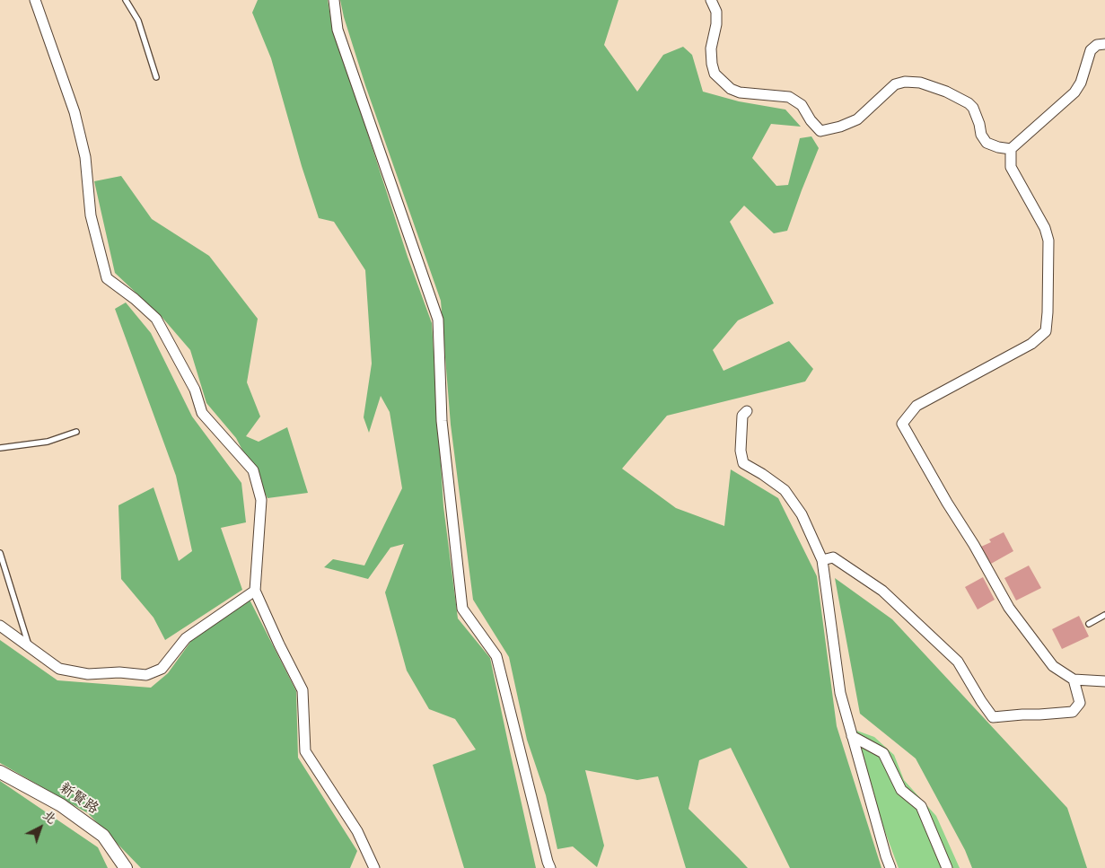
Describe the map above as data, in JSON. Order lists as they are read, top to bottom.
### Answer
{
  "streets": {
    "street": ["新賢路"]
  },
  "north": "top right"
}
